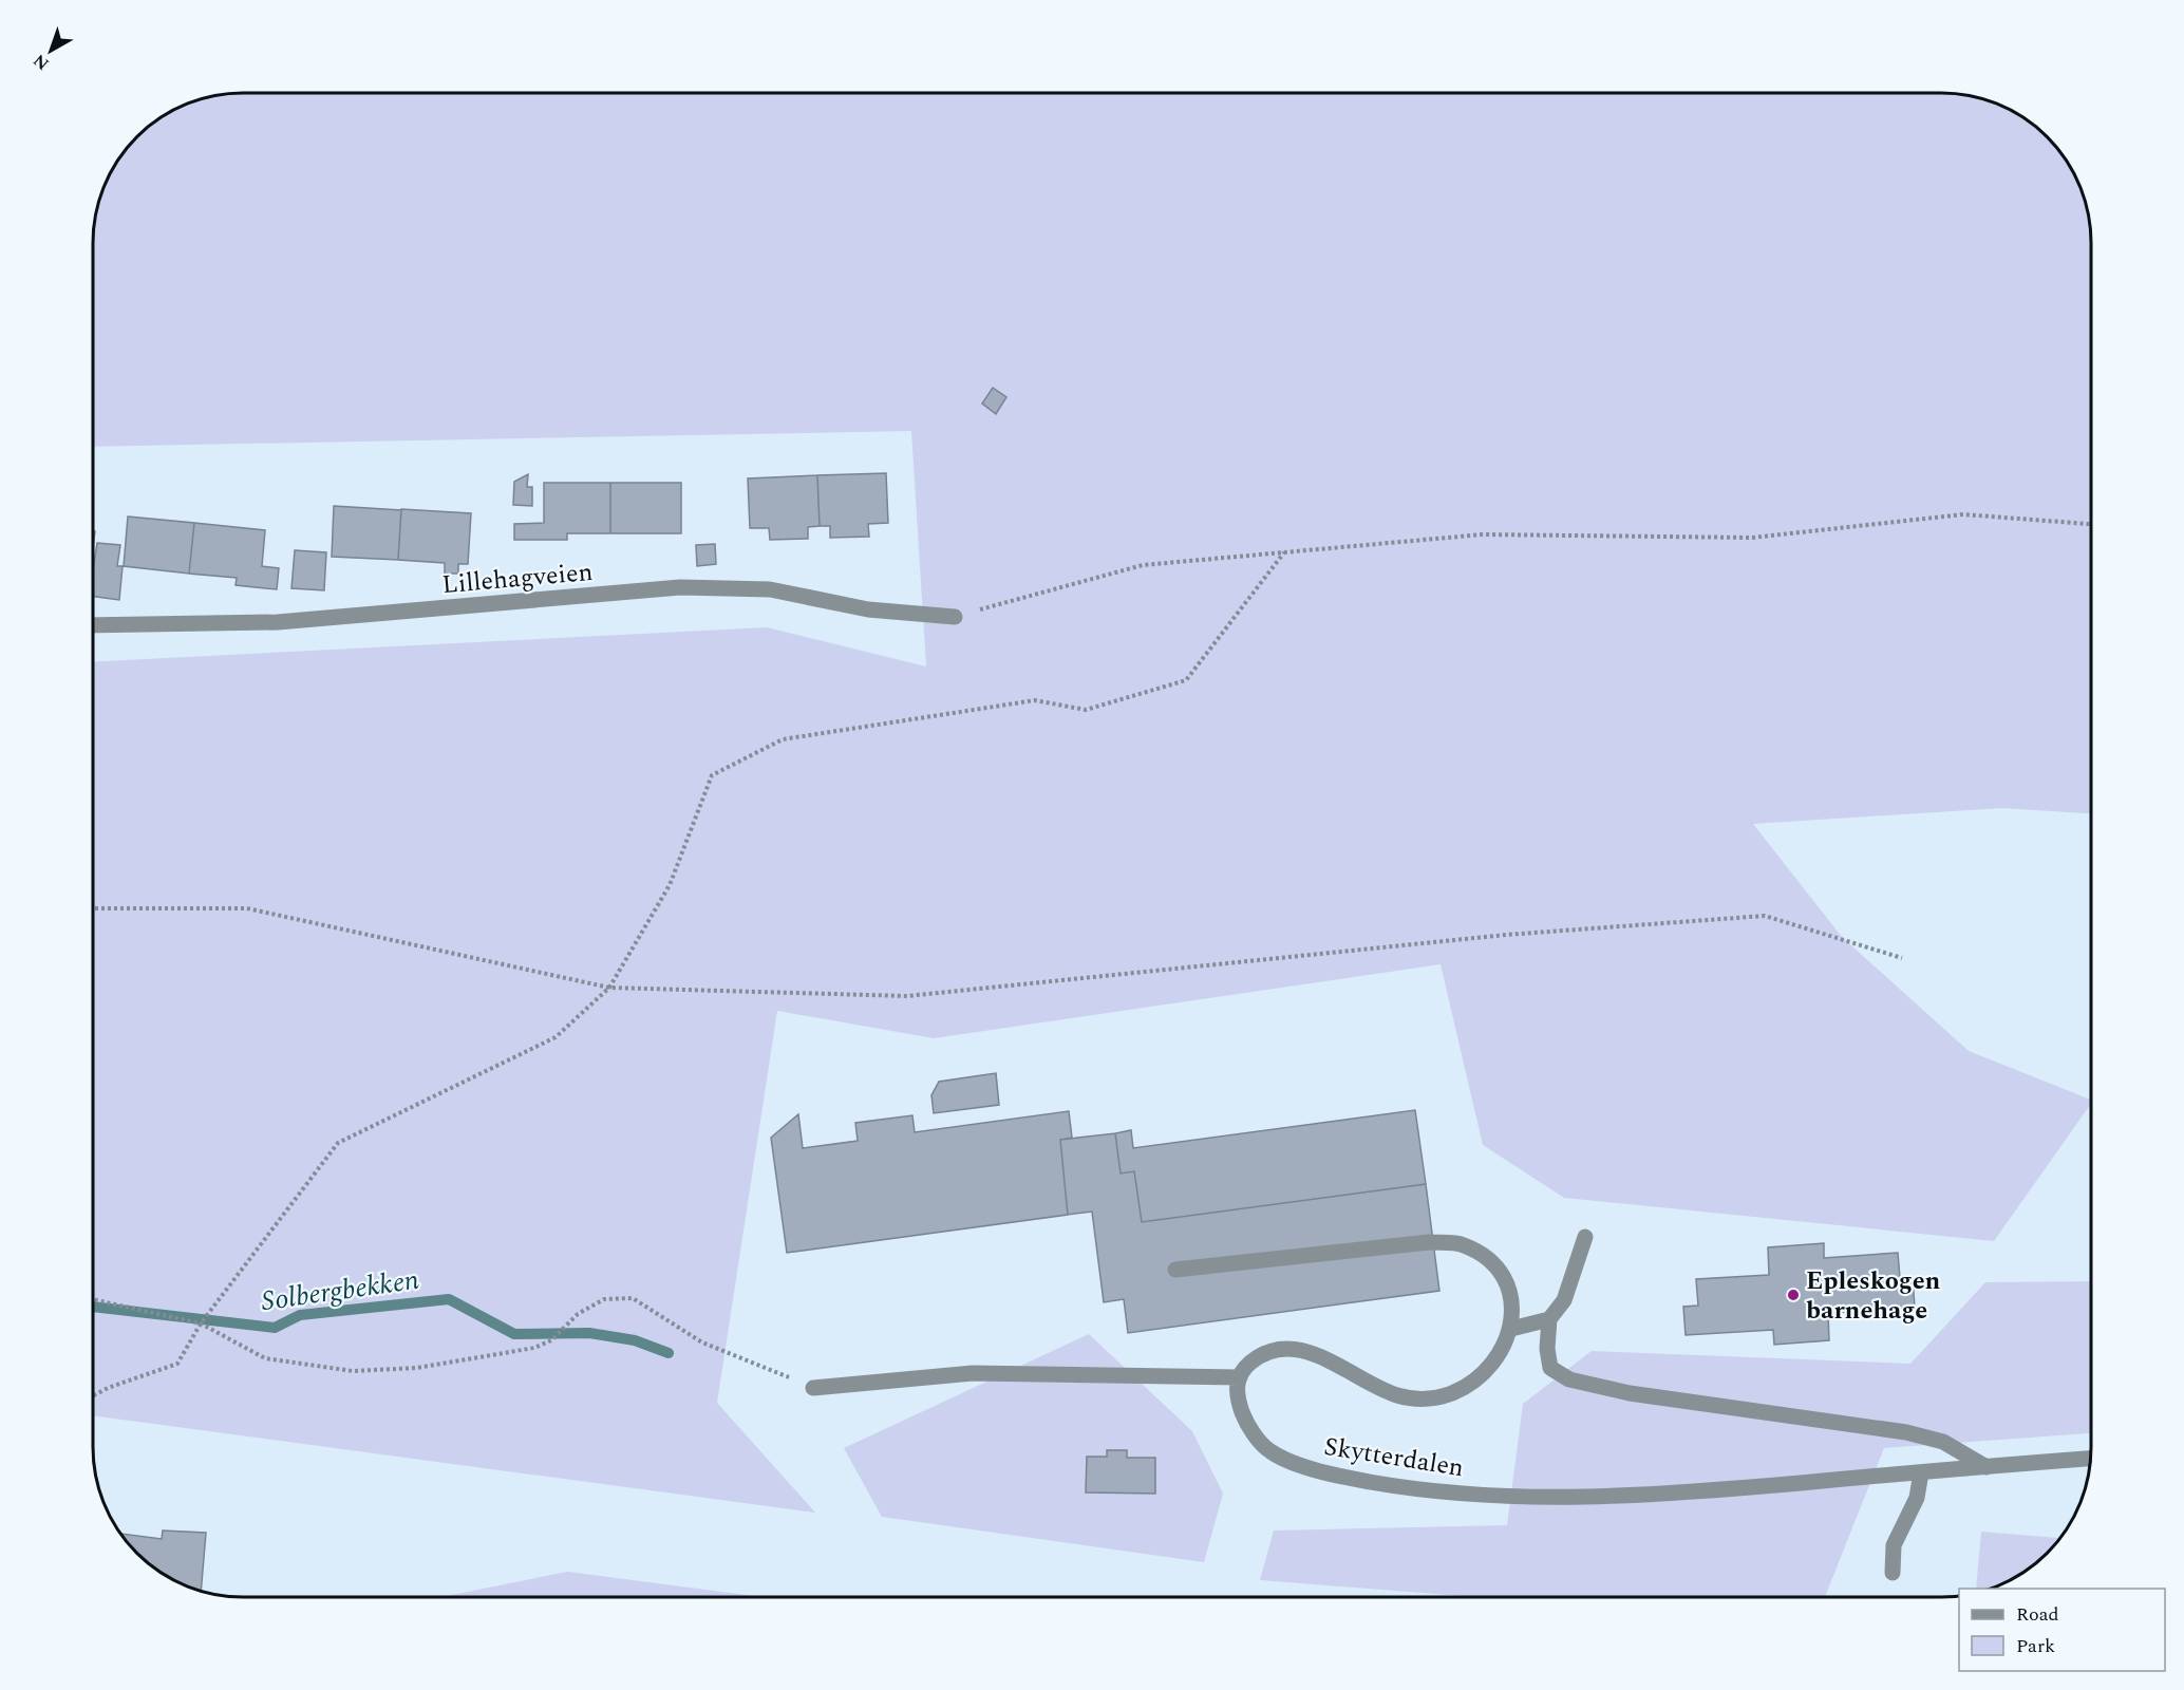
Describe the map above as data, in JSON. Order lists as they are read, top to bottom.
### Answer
{
  "streets": {
    "street": ["Lillehagveien", "Skytterdalen"]
  },
  "water": ["Solbergbekken"],
  "places": ["Epleskogen barnehage"],
  "legend": ["Road", "Park"],
  "north": "bottom left"
}
